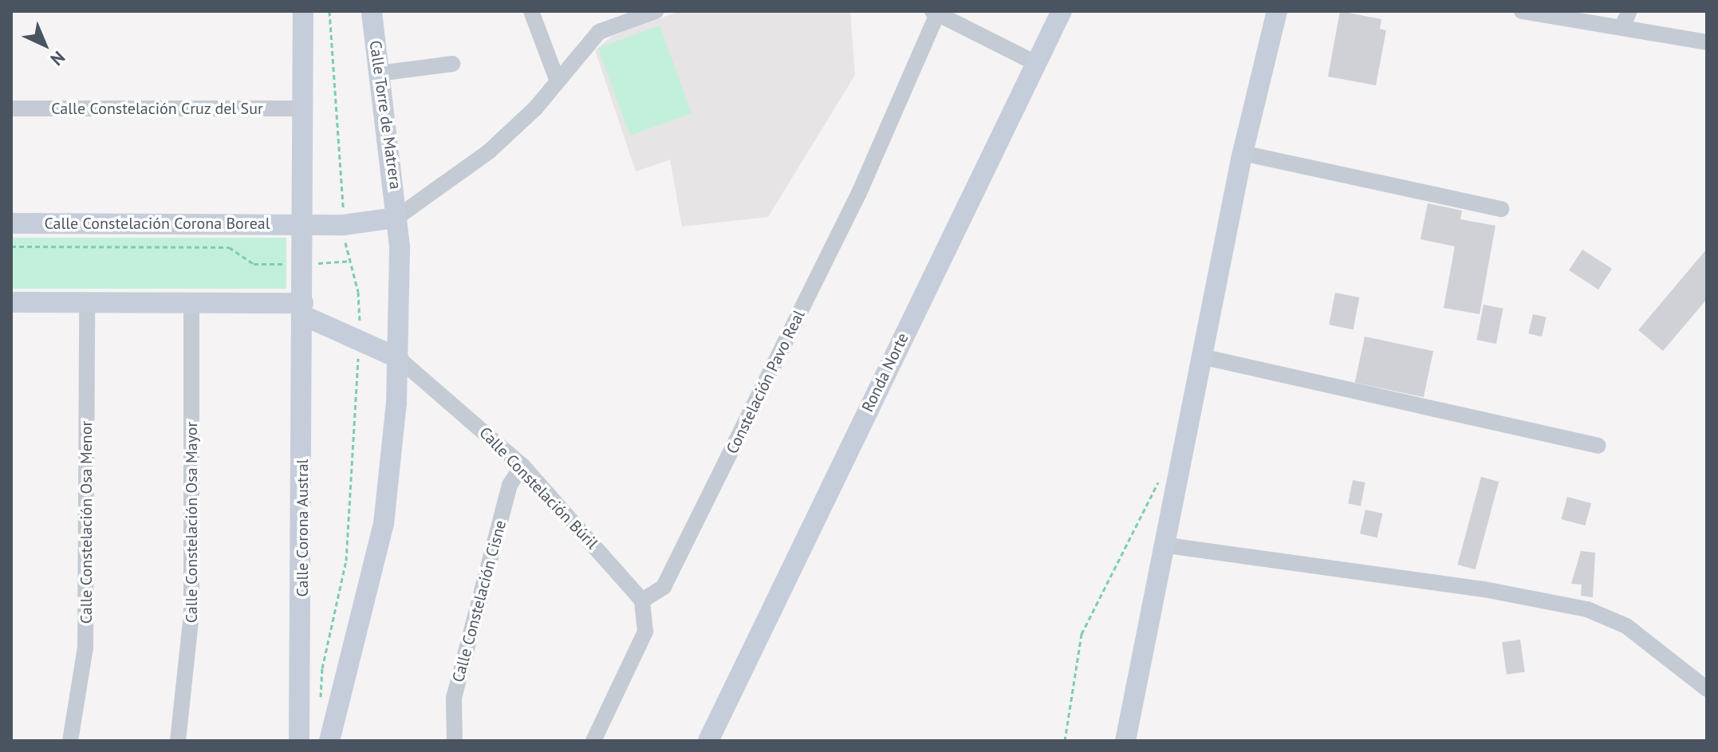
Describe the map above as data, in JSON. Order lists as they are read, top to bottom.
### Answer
{
  "streets": {
    "street": [
      "Calle Constelación Cruz del Sur",
      "Calle Torre de Matrera",
      "Calle Constelación Corona Boreal",
      "Ronda Norte",
      "Constelación Pavo Real",
      "Calle Constelación Búril",
      "Calle Constelación Osa Menor",
      "Calle Constelación Osa Mayor",
      "Calle Corona Austral",
      "Calle Constelación Cisne"
    ]
  },
  "crossings": [
    ["Calle Constelación Cruz del Sur", "Calle Corona Austral"],
    ["Calle Torre de Matrera", "Calle Constelación Corona Boreal"],
    ["Calle Torre de Matrera", "Calle Constelación Búril"],
    ["Calle Constelación Corona Boreal", "Calle Corona Austral"],
    ["Constelación Pavo Real", "Calle Constelación Búril"],
    ["Calle Constelación Búril", "Calle Constelación Cisne"]
  ],
  "north": "bottom right"
}
